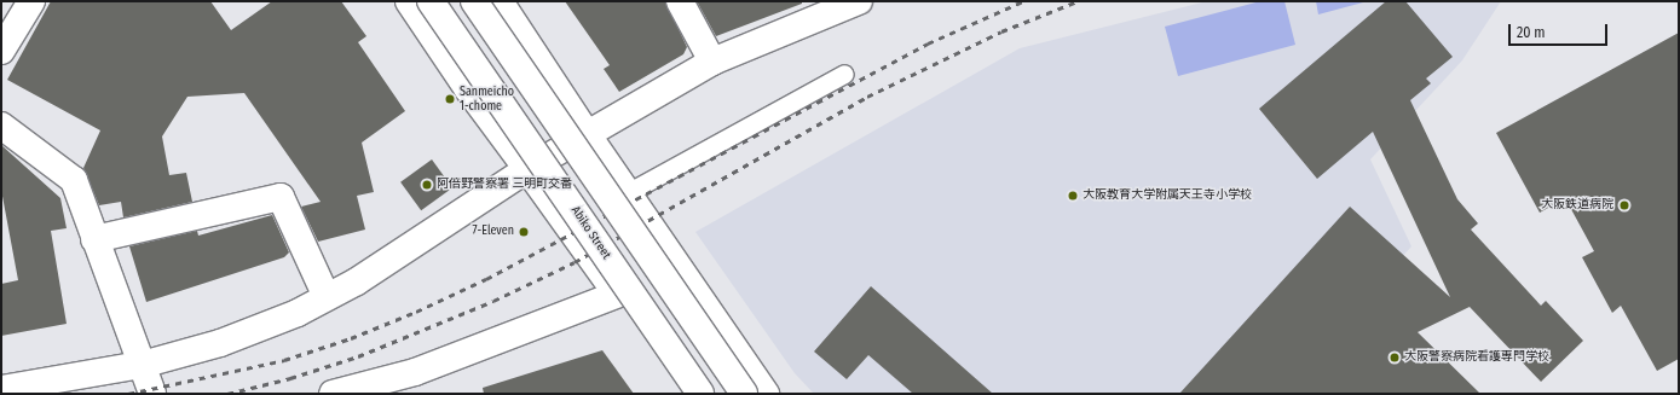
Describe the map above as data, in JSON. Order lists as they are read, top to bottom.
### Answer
{
  "streets": {
    "street": ["Abiko Street"]
  },
  "places": [
    "Sanmeicho 1-chome",
    "阿倍野警察署 三明町交番",
    "大阪教育大学附属天王寺小学校",
    "大阪鉄道病院",
    "7-Eleven",
    "大阪警察病院看護専門学校"
  ],
  "scale_bar": "20 m"
}
